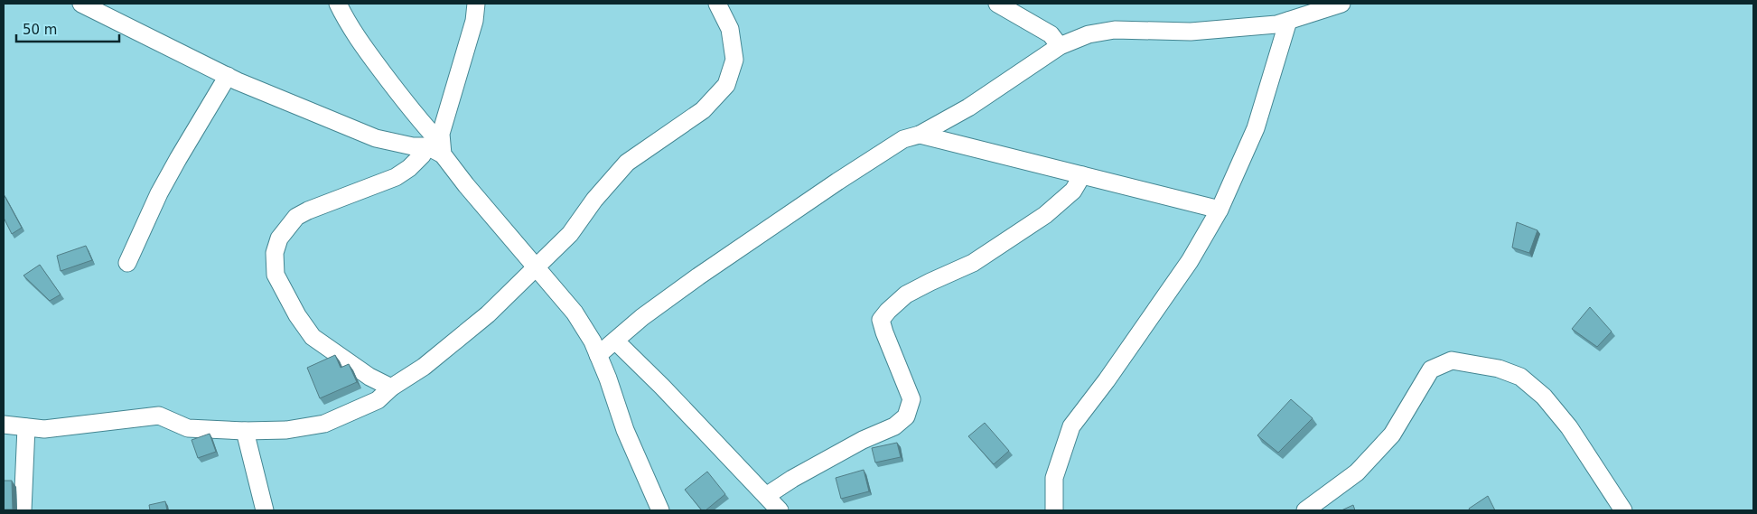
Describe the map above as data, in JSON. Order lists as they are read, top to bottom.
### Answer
{
  "scale_bar": "50 m"
}
